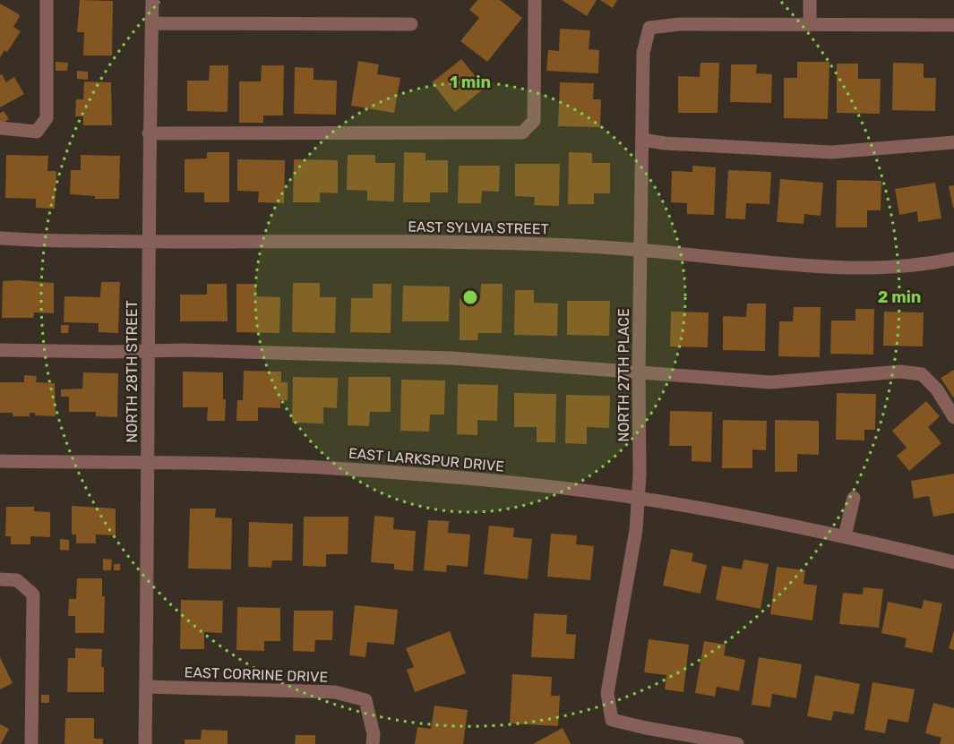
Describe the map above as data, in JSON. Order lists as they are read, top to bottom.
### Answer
{
  "streets": {
    "street": [
      "EAST SYLVIA STREET",
      "NORTH 28TH STREET",
      "NORTH 27TH PLACE",
      "EAST LARKSPUR DRIVE",
      "EAST CORRINE DRIVE"
    ]
  },
  "crossings": [
    ["EAST SYLVIA STREET", "NORTH 28TH STREET"],
    ["EAST SYLVIA STREET", "NORTH 27TH PLACE"],
    ["NORTH 28TH STREET", "EAST LARKSPUR DRIVE"],
    ["NORTH 28TH STREET", "EAST CORRINE DRIVE"],
    ["NORTH 27TH PLACE", "EAST LARKSPUR DRIVE"]
  ],
  "rings": ["1 min", "2 min"]
}
